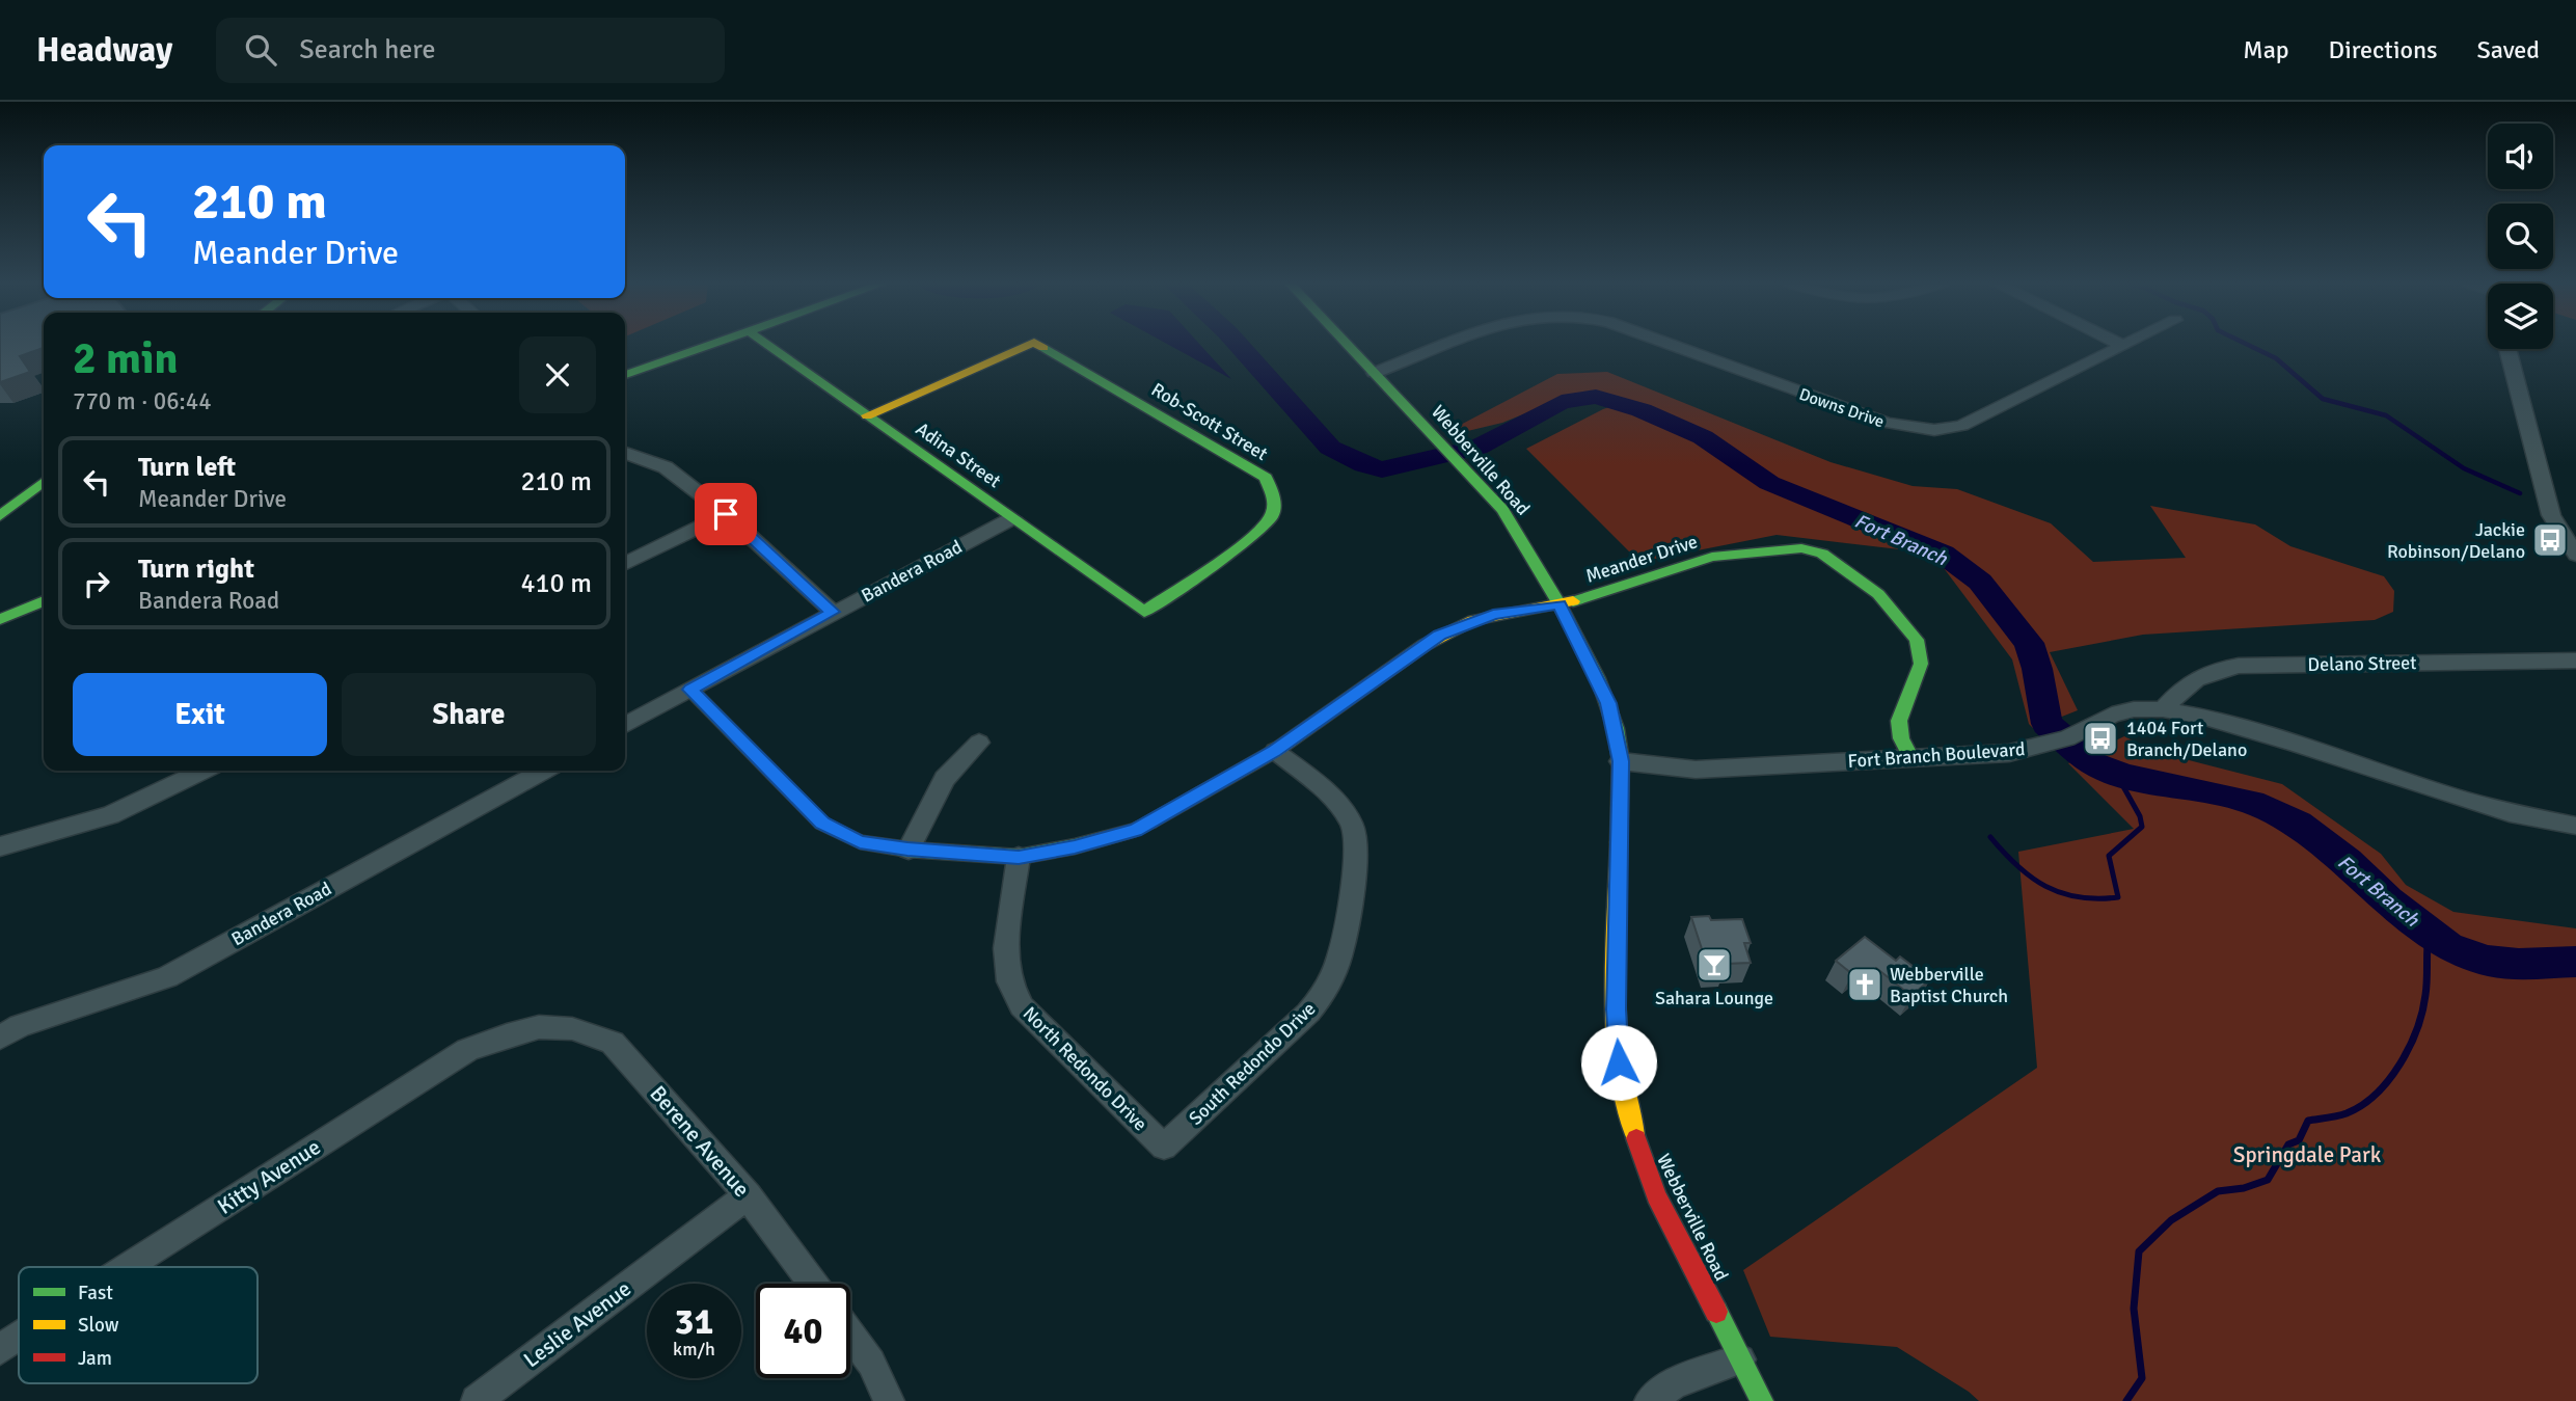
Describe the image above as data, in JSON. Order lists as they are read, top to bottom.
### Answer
{
  "streets": {
    "street": [
      "Downs Drive",
      "Rob-Scott Street",
      "Adina Street",
      "Webberville Road",
      "Meander Drive",
      "Bandera Road",
      "Delano Street",
      "Fort Branch Boulevard",
      "South Redondo Drive",
      "North Redondo Drive",
      "Berene Avenue",
      "Kitty Avenue",
      "Leslie Avenue"
    ]
  },
  "crossings": [
    ["Downs Drive", "Webberville Road"],
    ["Rob-Scott Street", "Adina Street"],
    ["Adina Street", "Bandera Road"],
    ["Webberville Road", "Meander Drive"],
    ["Webberville Road", "Fort Branch Boulevard"],
    ["Meander Drive", "Bandera Road"],
    ["Meander Drive", "Fort Branch Boulevard"],
    ["Meander Drive", "South Redondo Drive"],
    ["Meander Drive", "North Redondo Drive"],
    ["Delano Street", "Fort Branch Boulevard"],
    ["South Redondo Drive", "North Redondo Drive"],
    ["Berene Avenue", "Kitty Avenue"],
    ["Berene Avenue", "Leslie Avenue"]
  ],
  "water": ["Fort Branch"],
  "parks": ["Springdale Park"],
  "places": {
    "bus stop": ["Jackie Robinson/Delano", "1404 Fort Branch/Delano"],
    "bar": ["Sahara Lounge"],
    "church": ["Webberville Baptist Church"]
  },
  "legend": ["Fast", "Slow", "Jam"],
  "page": {
    "header": "Headway",
    "search": "Search here",
    "nav": ["Map", "Directions", "Saved"],
    "turn": ["210 m", "Meander Drive"],
    "heading": ["2 min", "770 m · 06:44"],
    "list": [
      {
        "name": "Turn left",
        "note": "Meander Drive",
        "value": "210 m"
      },
      {
        "name": "Turn right",
        "note": "Bandera Road",
        "value": "410 m"
      }
    ],
    "buttons": ["Exit", "Share"],
    "speed": "31 km/h",
    "limit": "40"
  }
}
